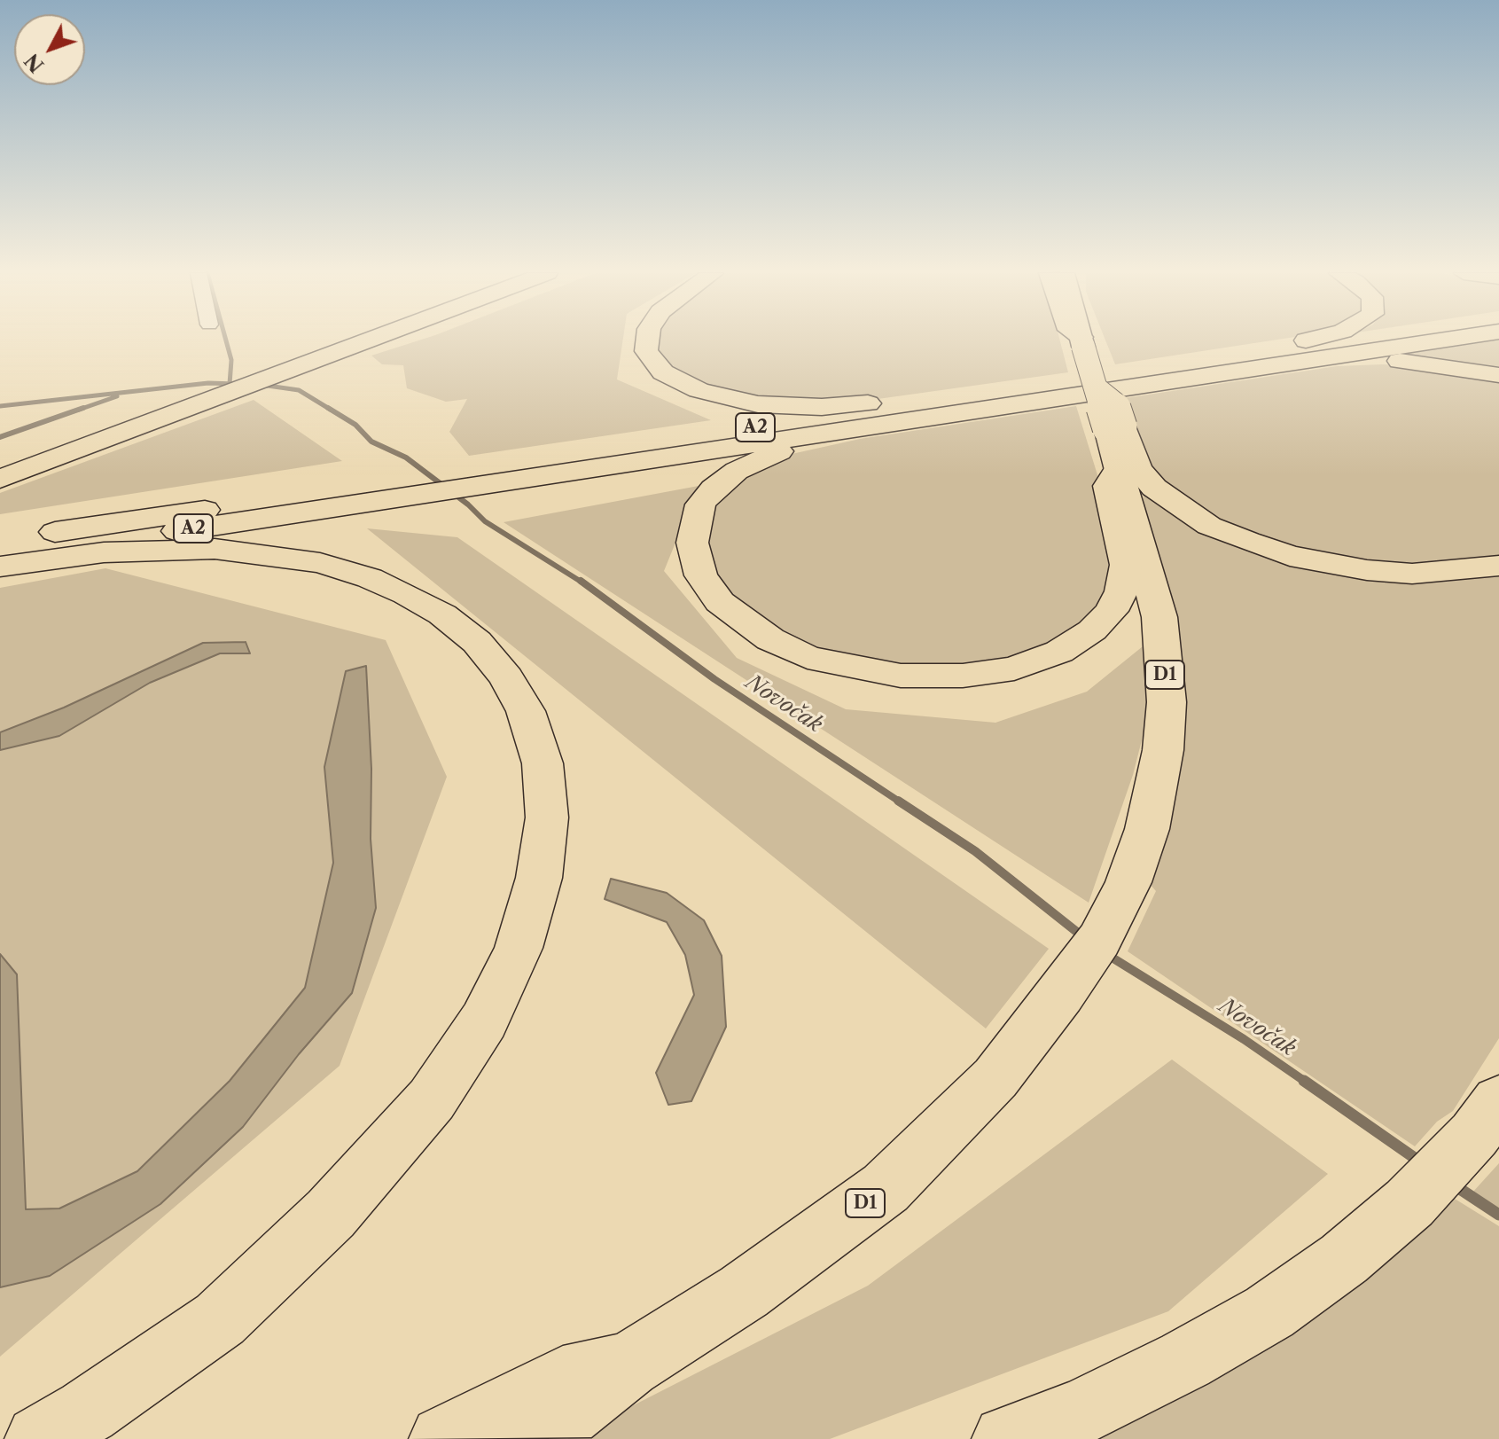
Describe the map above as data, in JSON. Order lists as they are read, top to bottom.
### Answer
{
  "streets": {
    "main road": ["A2", "D1"]
  },
  "water": ["Novočak"],
  "north": "bottom left"
}
